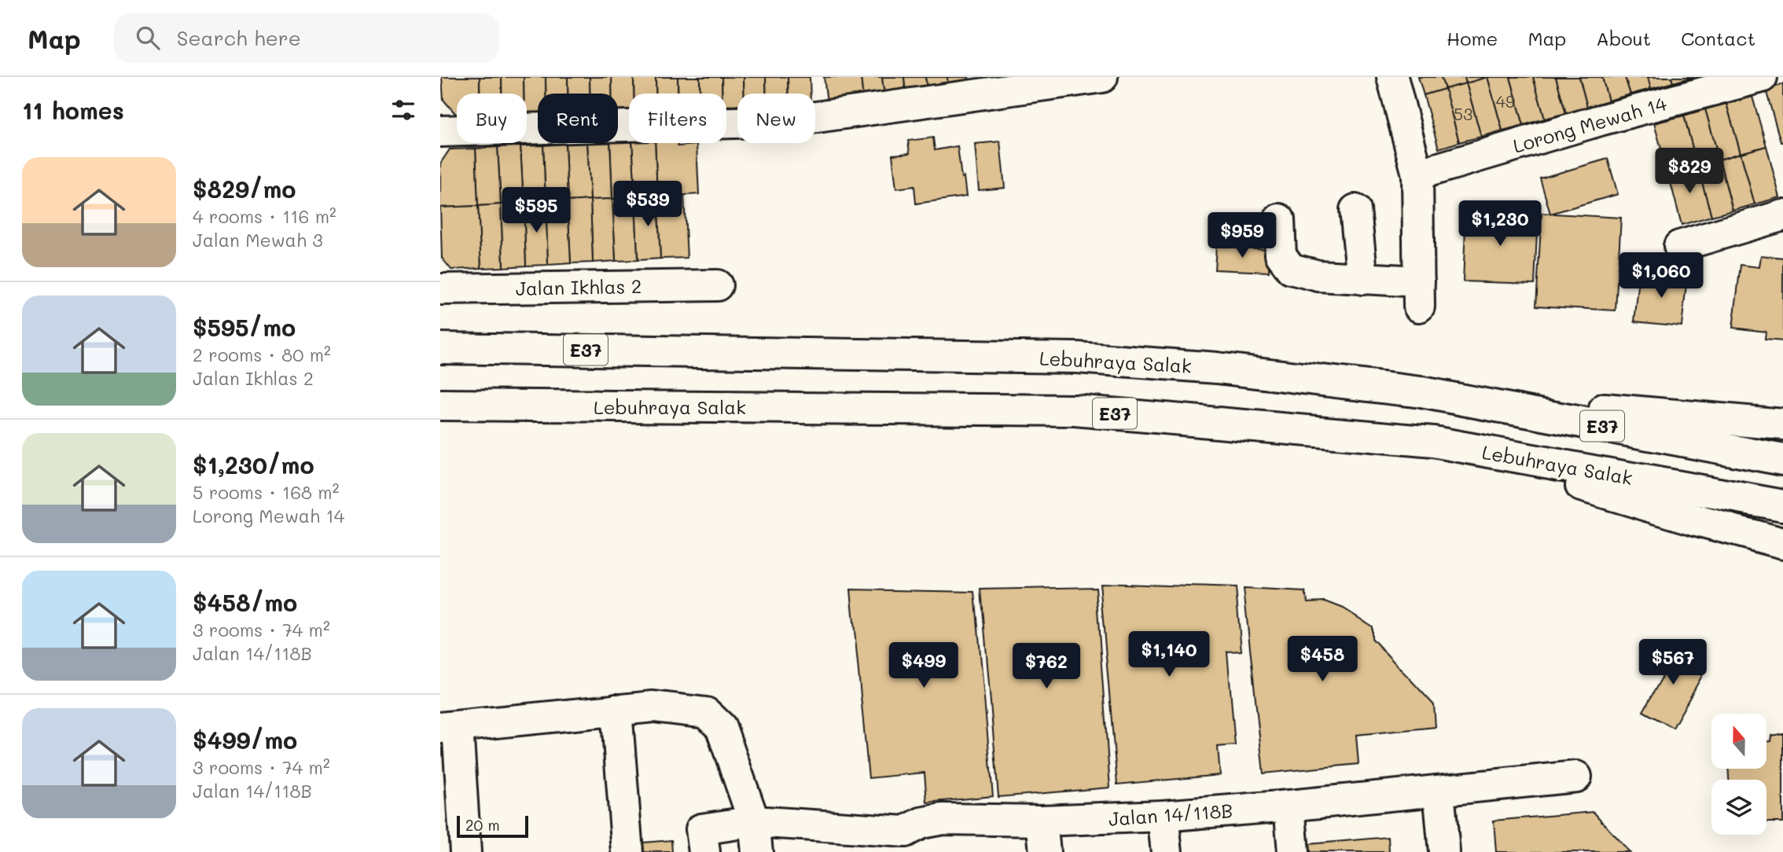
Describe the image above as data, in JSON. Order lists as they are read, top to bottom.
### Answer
{
  "streets": {
    "main road": [
      "Lorong Mewah 14",
      "Jalan Ikhlas 2",
      "E37",
      "Lebuhraya Salak",
      "Jalan 14/118B"
    ]
  },
  "house_numbers": ["49", "53"],
  "scale_bar": "20 m",
  "north": "top",
  "page": {
    "header": "Map",
    "search": "Search here",
    "nav": [
      "Home",
      "Map",
      "About",
      "Contact"
    ],
    "heading": "11 homes",
    "chip": [
      "Buy",
      "Rent",
      "Filters",
      "New"
    ],
    "list": [
      {
        "name": "$829/mo",
        "note": "4 rooms · 116 m² · Jalan Mewah 3"
      },
      {
        "name": "$595/mo",
        "note": "2 rooms · 80 m² · Jalan Ikhlas 2"
      },
      {
        "name": "$1,230/mo",
        "note": "5 rooms · 168 m² · Lorong Mewah 14"
      },
      {
        "name": "$458/mo",
        "note": "3 rooms · 74 m² · Jalan 14/118B"
      },
      {
        "name": "$499/mo",
        "note": "3 rooms · 74 m² · Jalan 14/118B"
      }
    ],
    "price": [
      "$829",
      "$539",
      "$595",
      "$1,230",
      "$959",
      "$1,060",
      "$1,140",
      "$458",
      "$567",
      "$499",
      "$762"
    ],
    "scale": "20 m"
  }
}
